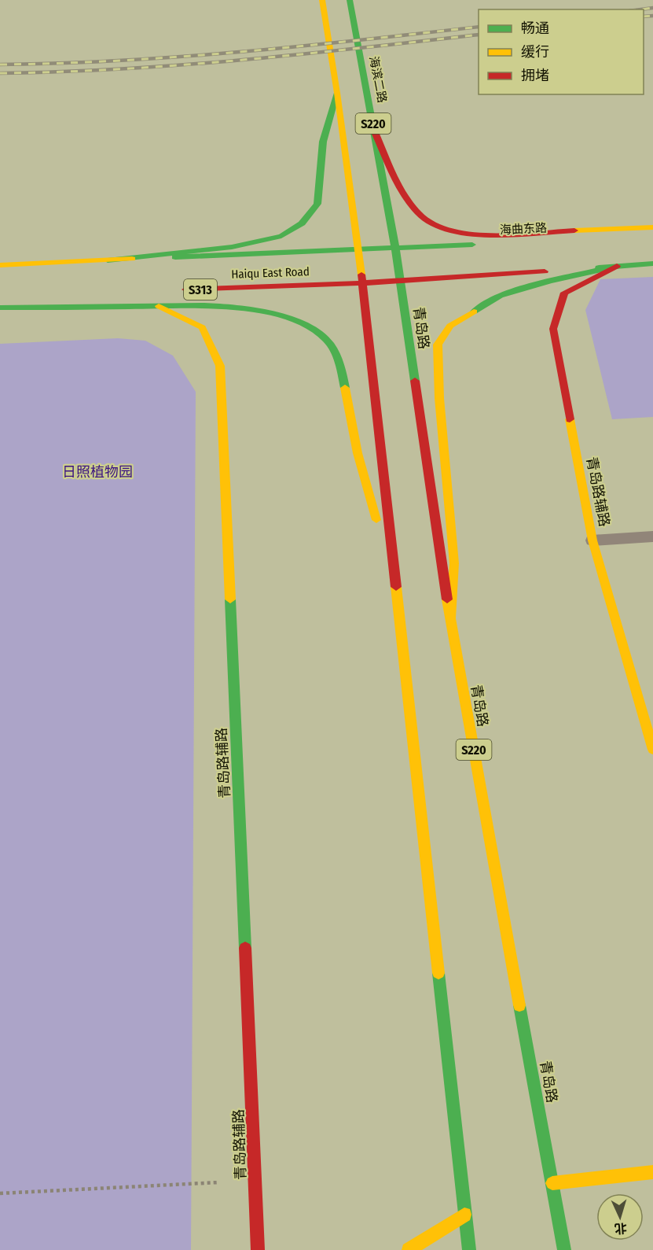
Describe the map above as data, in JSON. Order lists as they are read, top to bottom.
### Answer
{
  "streets": {
    "main road": [
      "海滨二路",
      "S220",
      "海曲东路",
      "Haiqu East Road",
      "S313",
      "青岛路",
      "青岛路辅路"
    ]
  },
  "crossings": [
    ["海滨二路", "海曲东路"],
    ["海滨二路", "Haiqu East Road"],
    ["海滨二路", "青岛路"],
    ["S220", "Haiqu East Road"],
    ["海曲东路", "Haiqu East Road"],
    ["海曲东路", "青岛路"],
    ["Haiqu East Road", "S313"],
    ["Haiqu East Road", "青岛路"],
    ["S313", "青岛路"],
    ["S313", "青岛路辅路"]
  ],
  "parks": ["日照植物园"],
  "legend": ["畅通", "缓行", "拥堵"],
  "north": "bottom"
}
